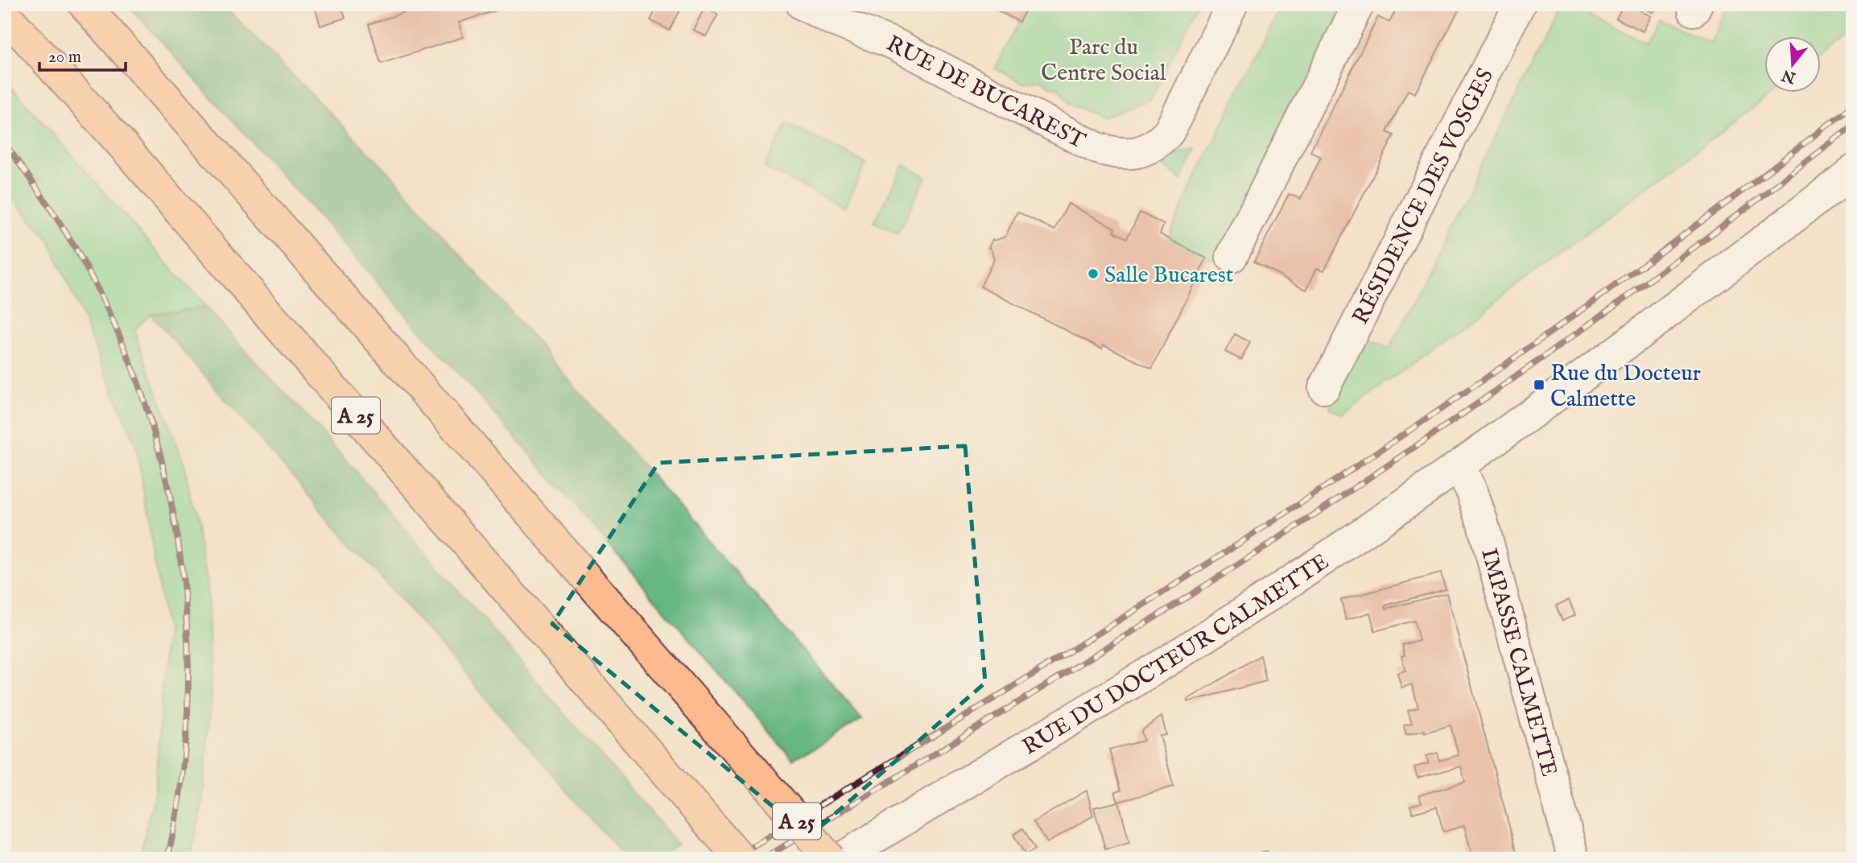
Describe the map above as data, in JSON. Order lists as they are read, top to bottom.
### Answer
{
  "streets": {
    "highway": ["A 25"],
    "street": [
      "RUE DE BUCAREST",
      "RÉSIDENCE DES VOSGES",
      "RUE DU DOCTEUR CALMETTE",
      "IMPASSE CALMETTE"
    ]
  },
  "crossings": [
    ["RUE DU DOCTEUR CALMETTE", "IMPASSE CALMETTE"]
  ],
  "parks": ["Parc du Centre Social"],
  "places": {
    "other": ["Salle Bucarest"],
    "transit": ["Rue du Docteur Calmette"]
  },
  "scale_bar": "20 m",
  "north": "bottom"
}
